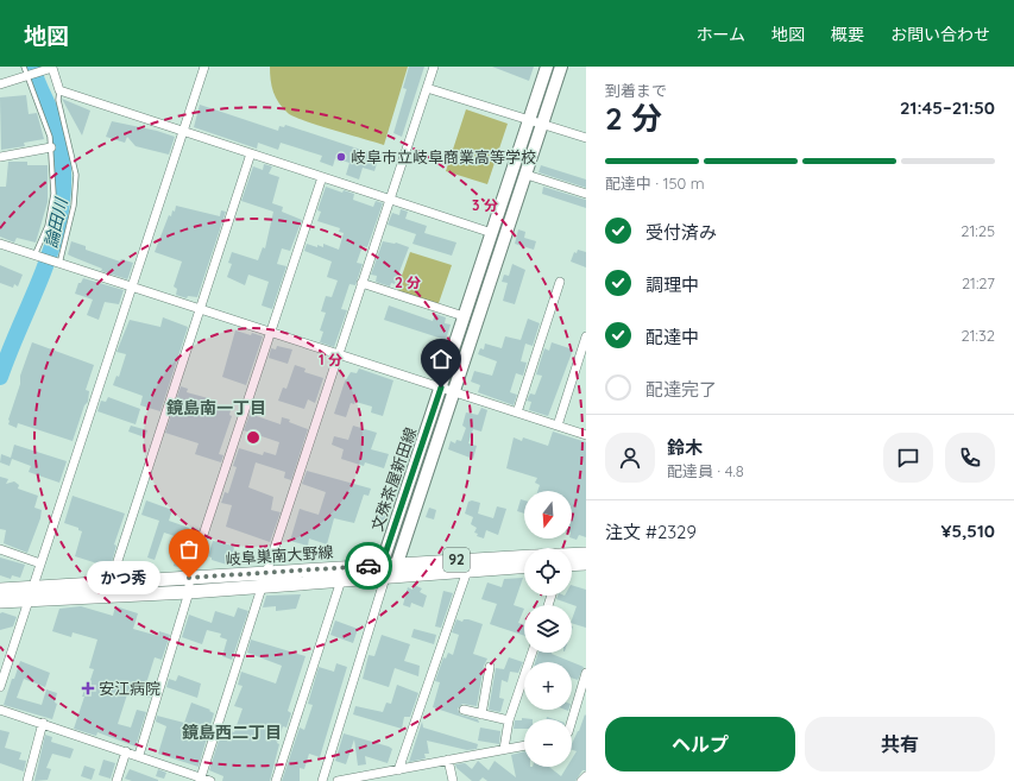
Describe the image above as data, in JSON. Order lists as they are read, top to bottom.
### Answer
{
  "streets": {
    "main road": ["文殊茶屋新田線", "岐阜巣南大野線", "92"]
  },
  "crossings": [
    ["文殊茶屋新田線", "岐阜巣南大野線"]
  ],
  "districts": ["鏡島南一丁目", "鏡島西二丁目"],
  "water": ["論田川"],
  "places": {
    "other": ["岐阜市立岐阜商業高等学校", "かつ秀"],
    "health": ["安江病院"]
  },
  "north": "bottom",
  "page": {
    "header": "地図",
    "nav": [
      "ホーム",
      "地図",
      "概要",
      "お問い合わせ"
    ],
    "heading": ["2 分", "到着まで", "21:45–21:50"],
    "panel": [
      "鈴木",
      "配達員 · 4.8",
      "注文 #2329",
      "¥5,510"
    ],
    "bar": "配達中 · 150 m",
    "list": [
      ["受付済み", "21:25"],
      ["調理中", "21:27"],
      ["配達中", "21:32"],
      "配達完了"
    ],
    "map_buttons": ["+", "−"],
    "bubble": "かつ秀",
    "buttons": ["ヘルプ", "共有"]
  },
  "rings": ["3 分", "2 分", "1 分"]
}
